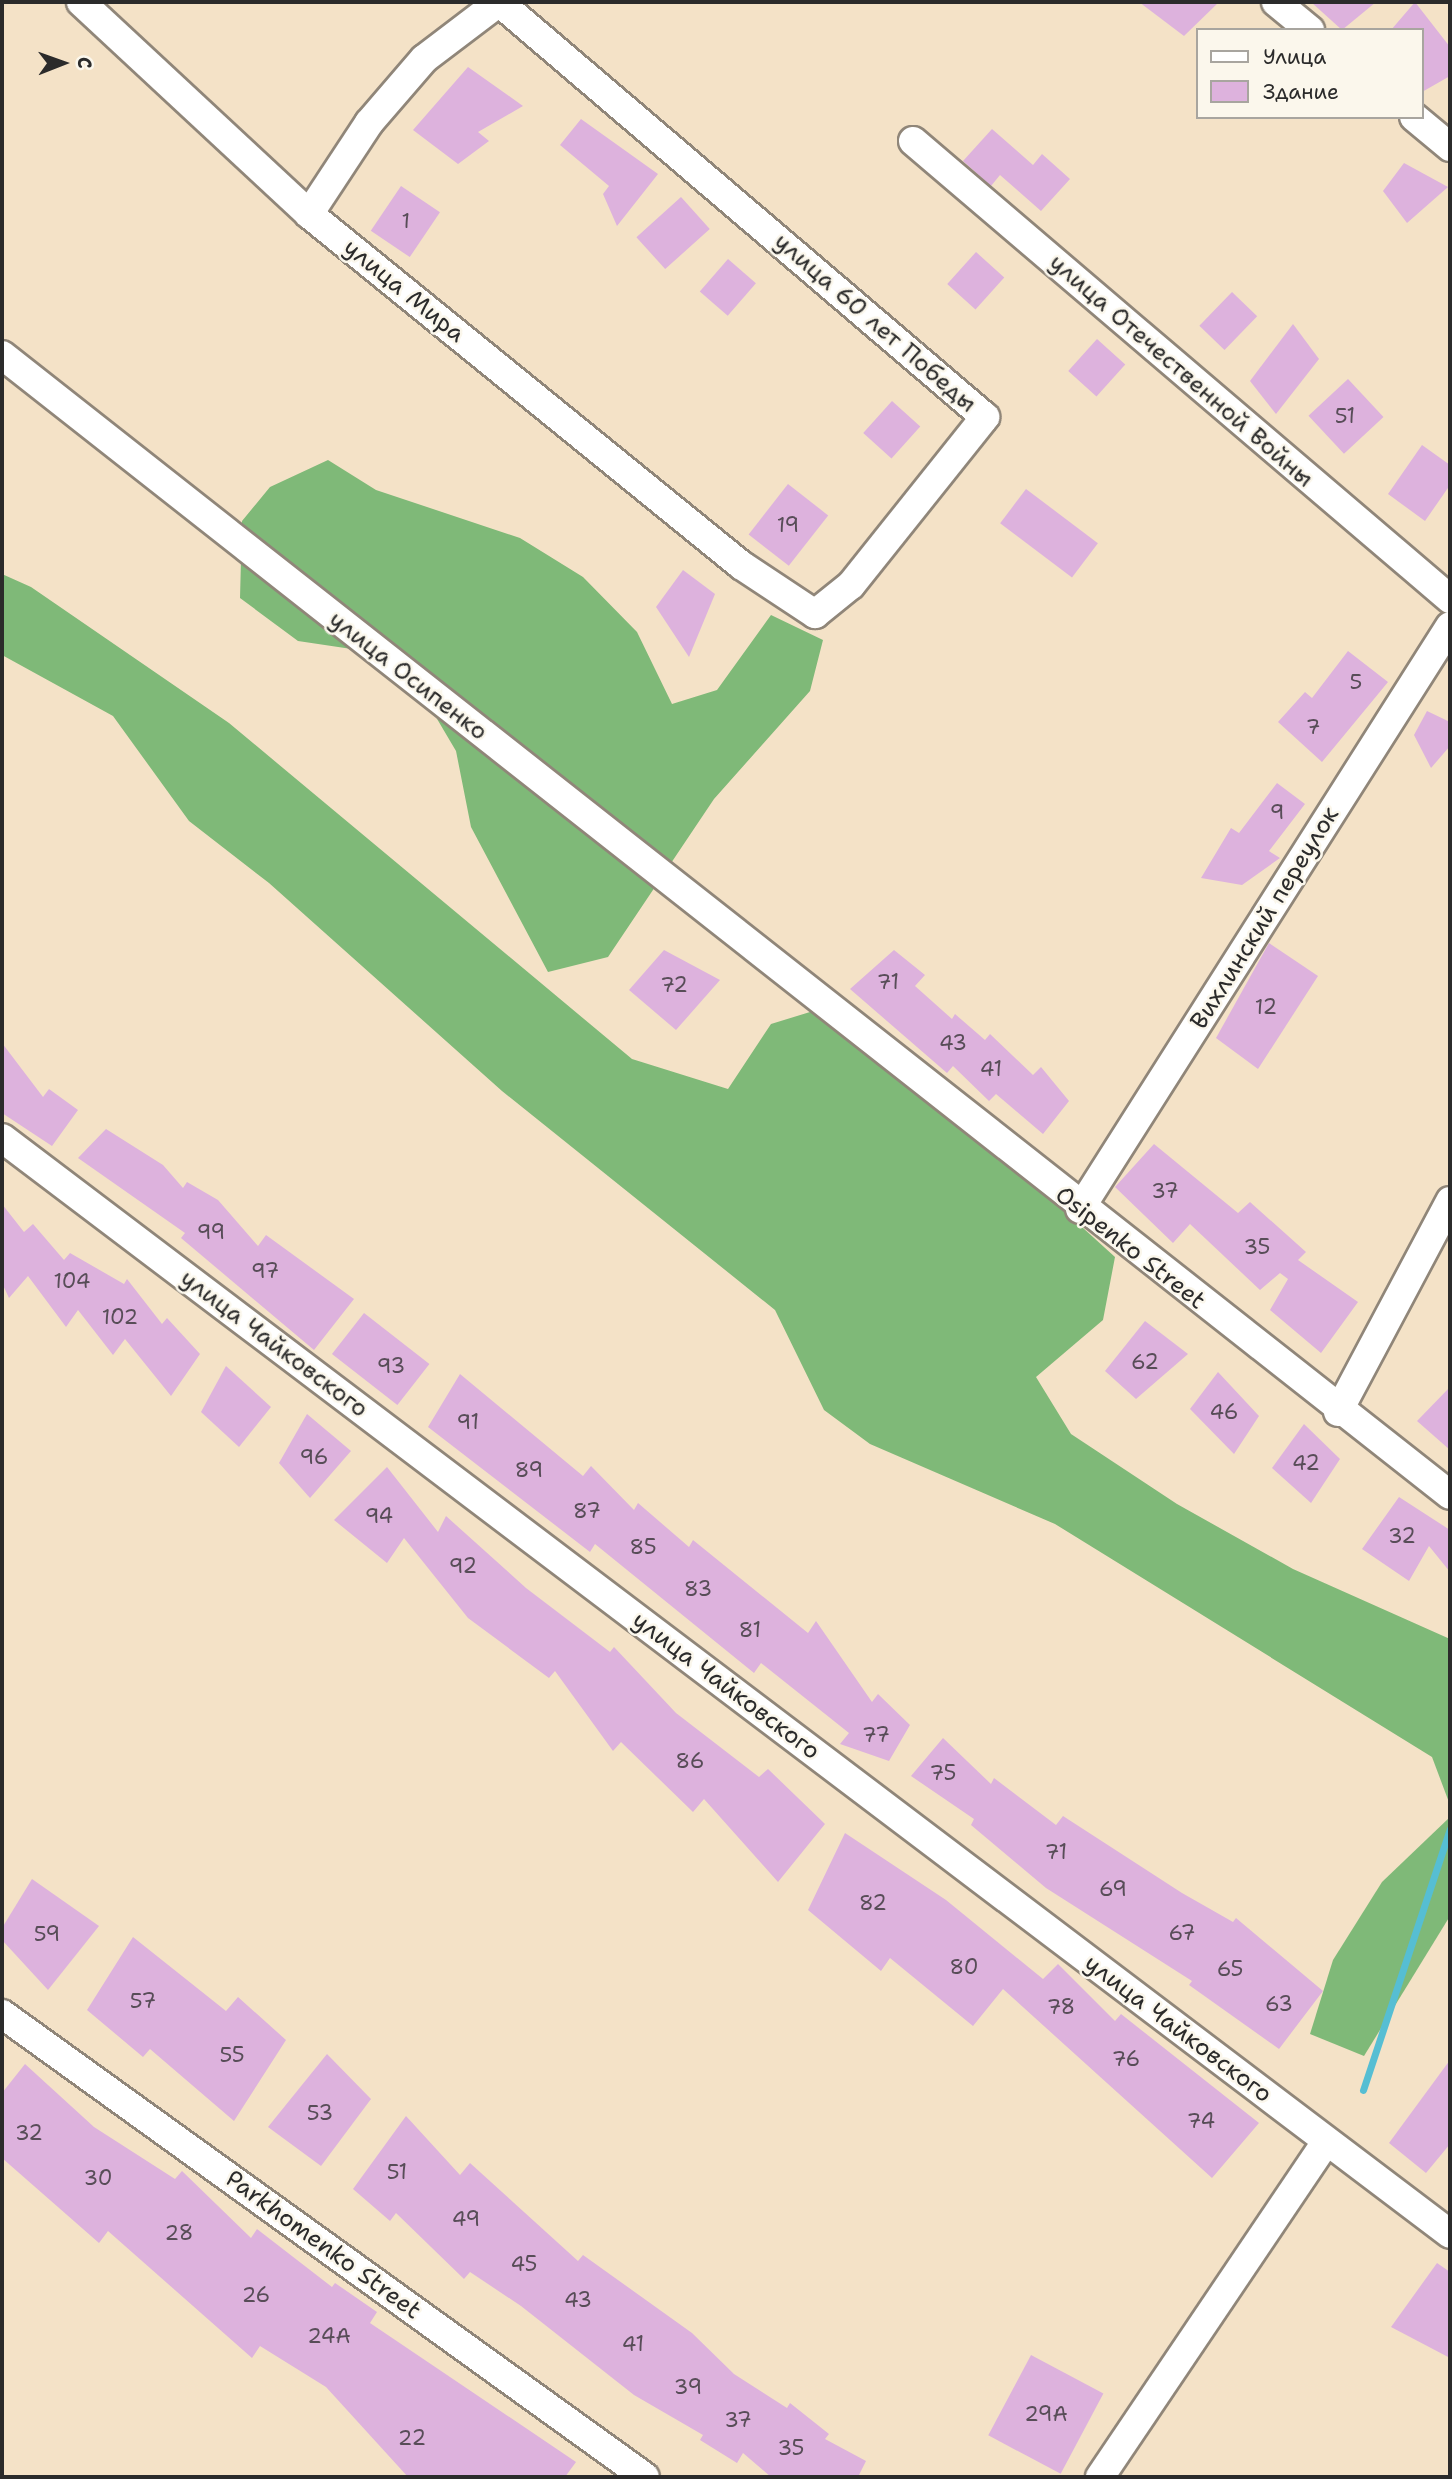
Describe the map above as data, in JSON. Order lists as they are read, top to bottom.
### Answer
{
  "streets": {
    "street": [
      "улица Мира",
      "улица 60 лет Победы",
      "улица Отечественной Войны",
      "Вихлинский переулок",
      "Osipenko Street",
      "улица Чайковского",
      "Parkhomenko Street"
    ]
  },
  "crossings": [
    ["улица Мира", "улица 60 лет Победы"],
    ["Вихлинский переулок", "Osipenko Street"]
  ],
  "house_numbers": [
    "1",
    "51",
    "19",
    "5",
    "7",
    "9",
    "71",
    "72",
    "12",
    "43",
    "41",
    "37",
    "99",
    "35",
    "97",
    "104",
    "102",
    "62",
    "93",
    "46",
    "91",
    "96",
    "42",
    "89",
    "87",
    "94",
    "32",
    "85",
    "92",
    "83",
    "81",
    "77",
    "86",
    "75",
    "71",
    "69",
    "82",
    "67",
    "59",
    "80",
    "65",
    "57",
    "63",
    "78",
    "55",
    "76",
    "53",
    "74",
    "32",
    "51",
    "30",
    "49",
    "28",
    "45",
    "26",
    "43",
    "24А",
    "41",
    "39",
    "29А",
    "37",
    "22",
    "35"
  ],
  "legend": ["Улица", "Здание"],
  "north": "right"
}
